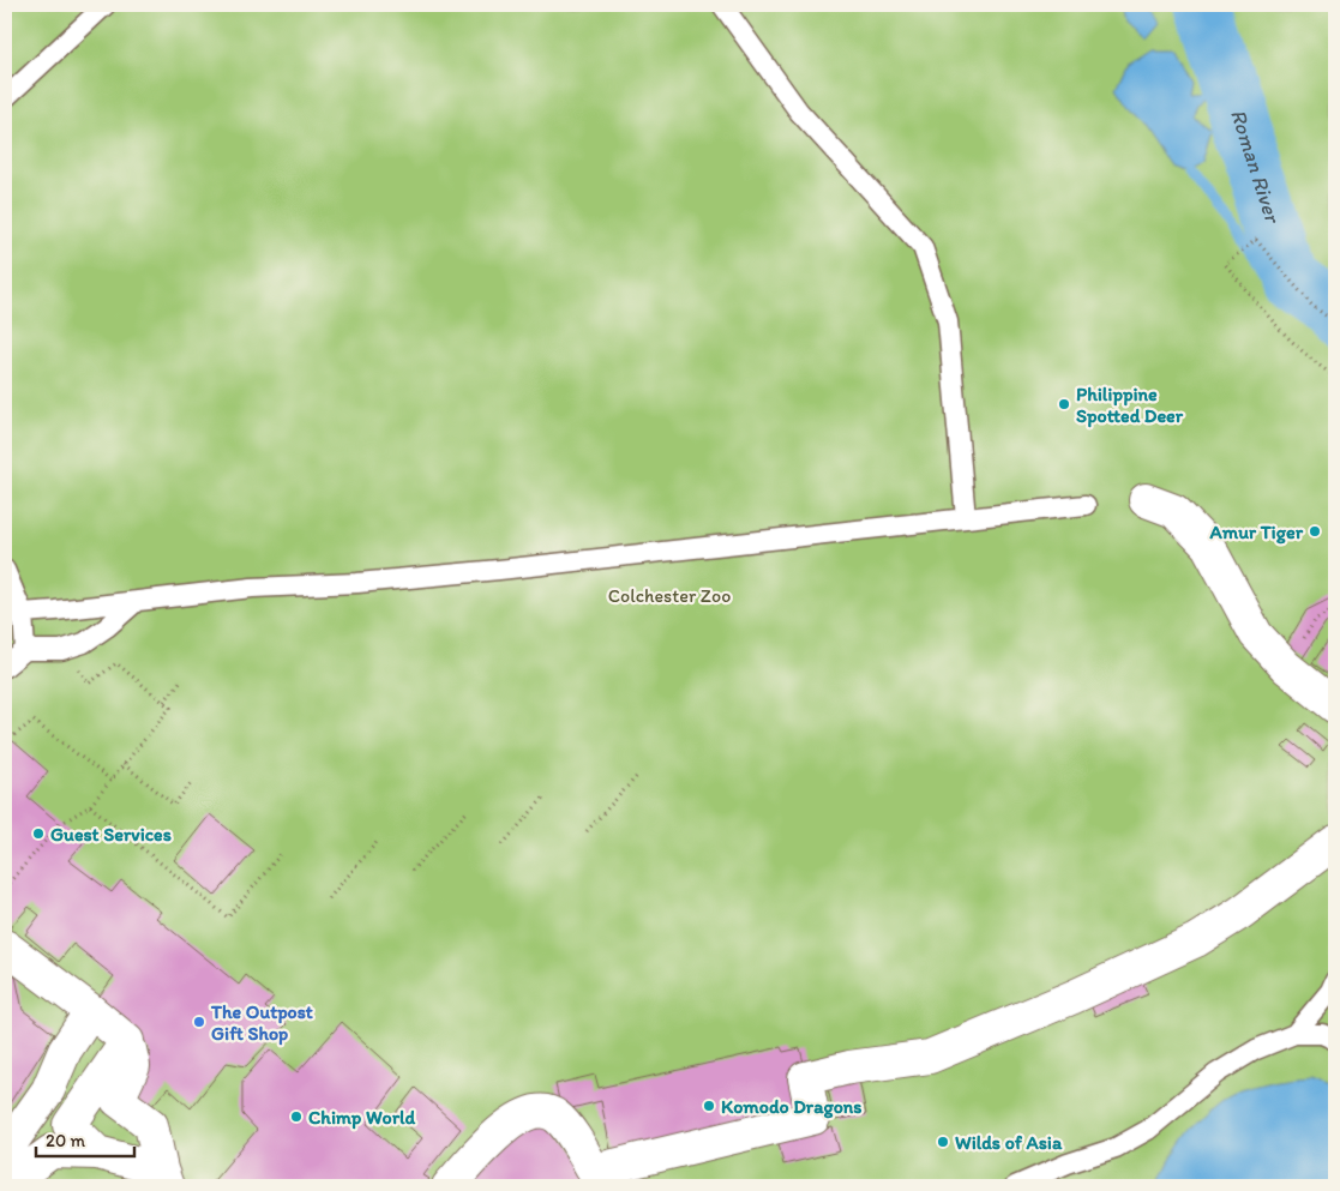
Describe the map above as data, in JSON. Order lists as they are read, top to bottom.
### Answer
{
  "water": ["Roman River"],
  "parks": ["Colchester Zoo"],
  "places": [
    "Philippine Spotted Deer",
    "Amur Tiger",
    "Guest Services",
    "The Outpost Gift Shop",
    "Komodo Dragons",
    "Chimp World",
    "Wilds of Asia"
  ],
  "scale_bar": "20 m"
}
